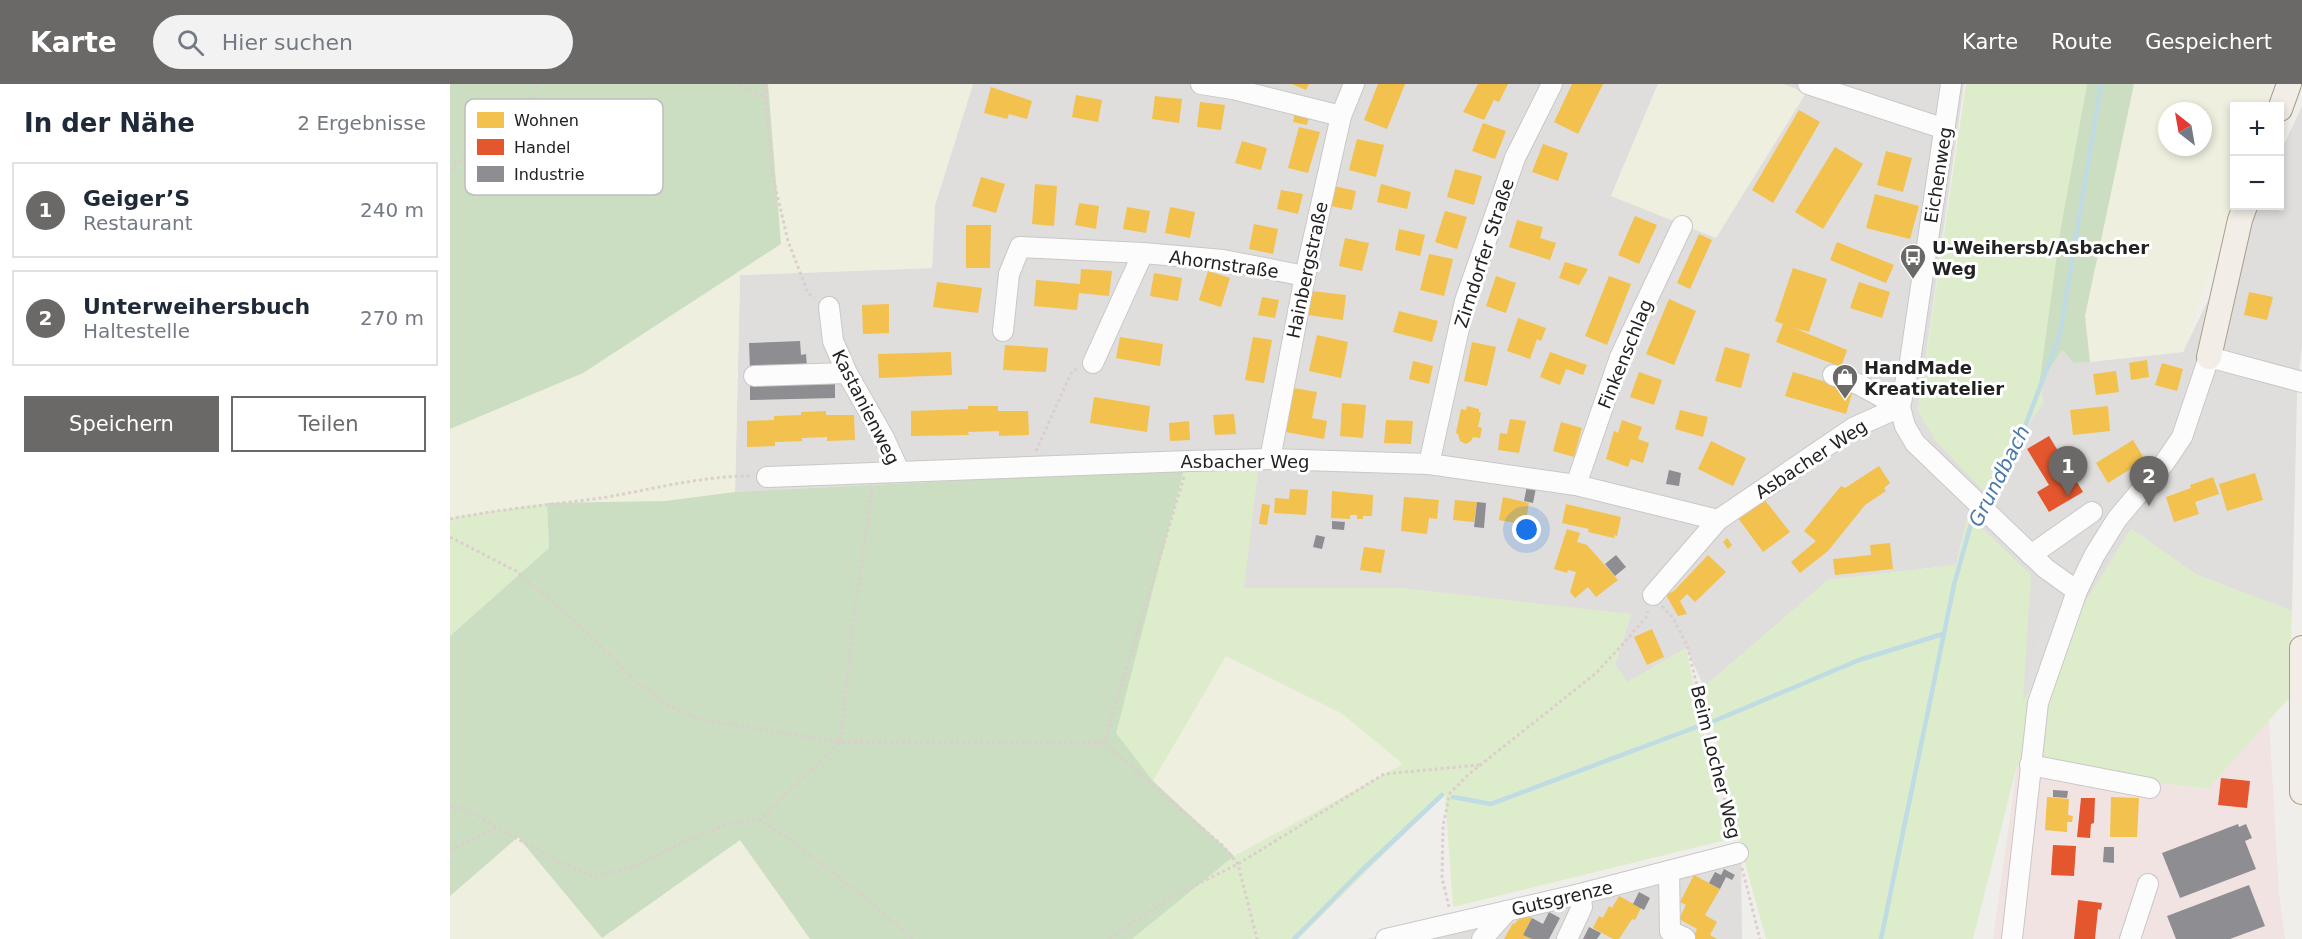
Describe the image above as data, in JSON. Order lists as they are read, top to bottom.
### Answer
{
  "streets": {
    "street": [
      "Eichenweg",
      "Zirndorfer Straße",
      "Ahornstraße",
      "Hainbergstraße",
      "Finkenschlag",
      "Kastanienweg",
      "Asbacher Weg",
      "Gutsgrenze"
    ],
    "path": ["Beim Locher Weg"]
  },
  "crossings": [
    ["Eichenweg", "Asbacher Weg"],
    ["Zirndorfer Straße", "Asbacher Weg"],
    ["Ahornstraße", "Hainbergstraße"],
    ["Hainbergstraße", "Asbacher Weg"],
    ["Finkenschlag", "Asbacher Weg"],
    ["Kastanienweg", "Asbacher Weg"],
    ["Asbacher Weg", "Beim Locher Weg"],
    ["Beim Locher Weg", "Gutsgrenze"]
  ],
  "water": ["Grundbach"],
  "places": {
    "bus stop": ["U-Weihersb/Asbacher Weg"],
    "shop": ["HandMade Kreativatelier"]
  },
  "legend": ["Wohnen", "Handel", "Industrie"],
  "north": "top left",
  "page": {
    "header": "Karte",
    "search": "Hier suchen",
    "nav": ["Karte", "Route", "Gespeichert"],
    "heading": ["In der Nähe", "2 Ergebnisse"],
    "map_buttons": ["+", "−"],
    "list": [
      {
        "mark": "1",
        "name": "Geiger’S",
        "note": "Restaurant",
        "value": "240 m"
      },
      {
        "mark": "2",
        "name": "Unterweihersbuch",
        "note": "Haltestelle",
        "value": "270 m"
      }
    ],
    "buttons": ["Speichern", "Teilen"],
    "pins": ["1", "2"]
  }
}
